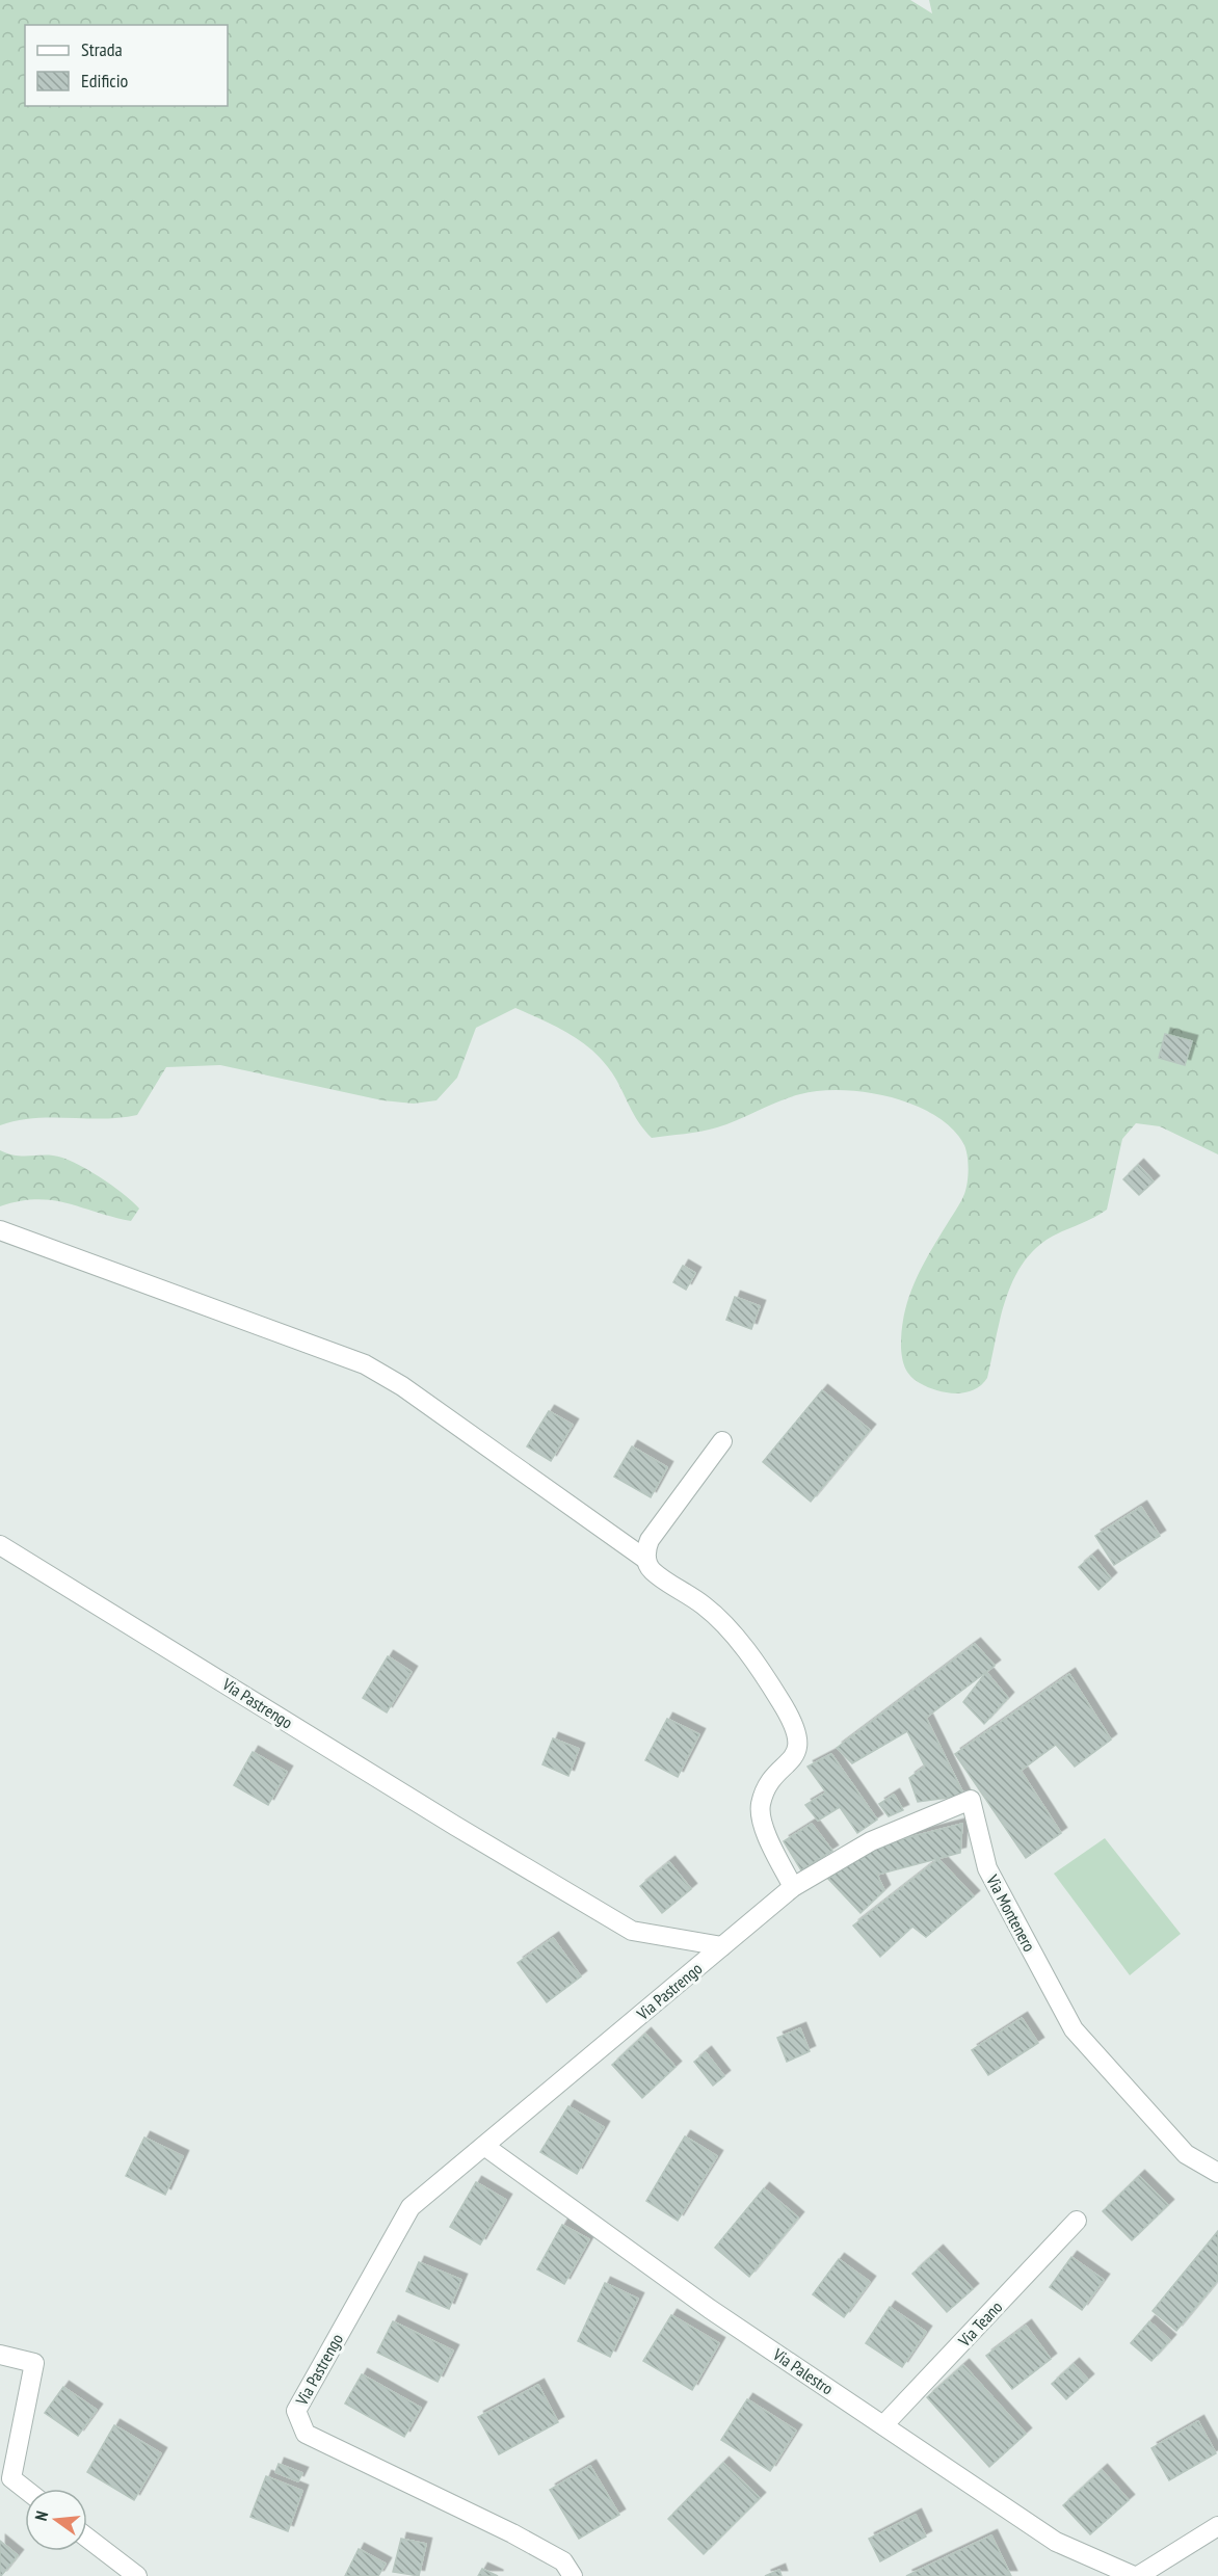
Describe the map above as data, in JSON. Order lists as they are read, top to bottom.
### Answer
{
  "streets": {
    "street": [
      "Via Pastrengo",
      "Via Montenero",
      "Via Teano",
      "Via Palestro"
    ]
  },
  "crossings": [
    ["Via Pastrengo", "Via Montenero"],
    ["Via Pastrengo", "Via Palestro"],
    ["Via Teano", "Via Palestro"]
  ],
  "legend": ["Strada", "Edificio"],
  "north": "left"
}
